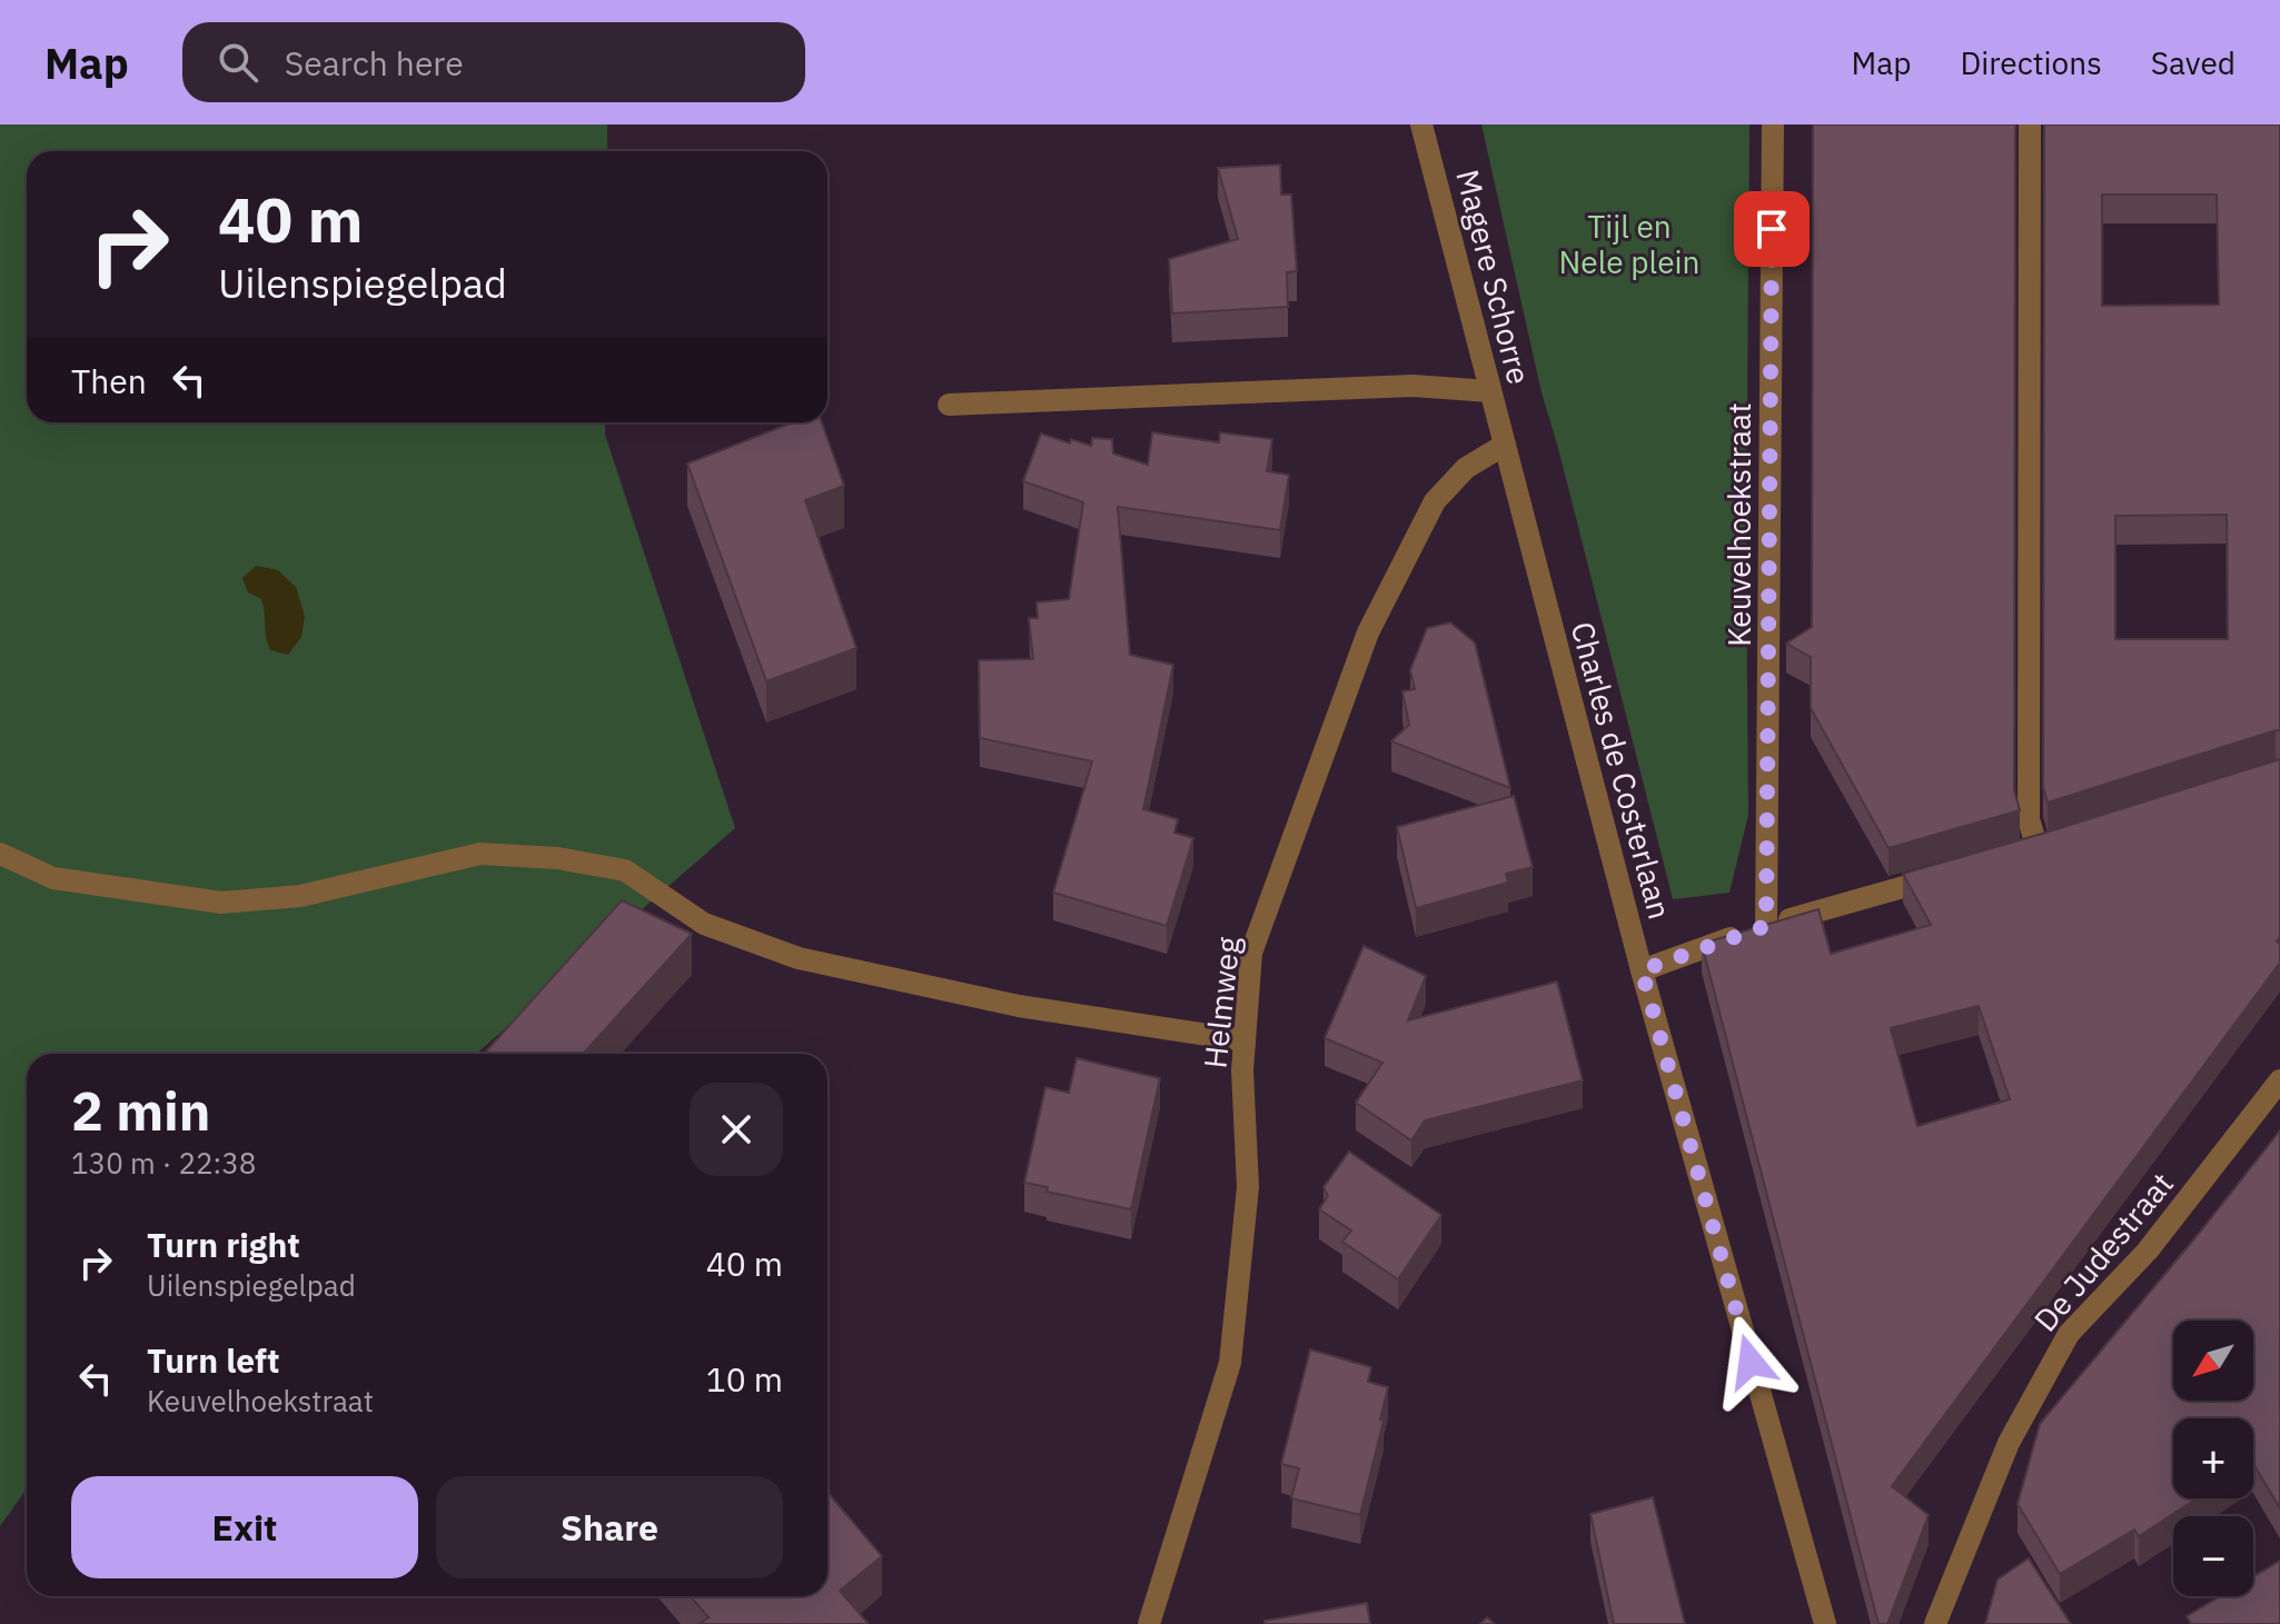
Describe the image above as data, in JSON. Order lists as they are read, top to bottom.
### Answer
{
  "streets": {
    "street": [
      "Magere Schorre",
      "Keuvelhoekstraat",
      "Charles de Costerlaan",
      "Helmweg",
      "De Judestraat"
    ]
  },
  "crossings": [
    ["Magere Schorre", "Charles de Costerlaan"],
    ["Magere Schorre", "Helmweg"],
    ["Charles de Costerlaan", "Helmweg"]
  ],
  "parks": ["Tijl en Nele plein"],
  "north": "bottom left",
  "page": {
    "header": "Map",
    "search": "Search here",
    "nav": ["Map", "Directions", "Saved"],
    "turn": ["40 m", "Uilenspiegelpad"],
    "then": "Then",
    "heading": ["2 min", "130 m · 22:38"],
    "list": [
      {
        "name": "Turn right",
        "note": "Uilenspiegelpad",
        "value": "40 m"
      },
      {
        "name": "Turn left",
        "note": "Keuvelhoekstraat",
        "value": "10 m"
      }
    ],
    "map_buttons": ["+", "−"],
    "buttons": ["Exit", "Share"]
  }
}
